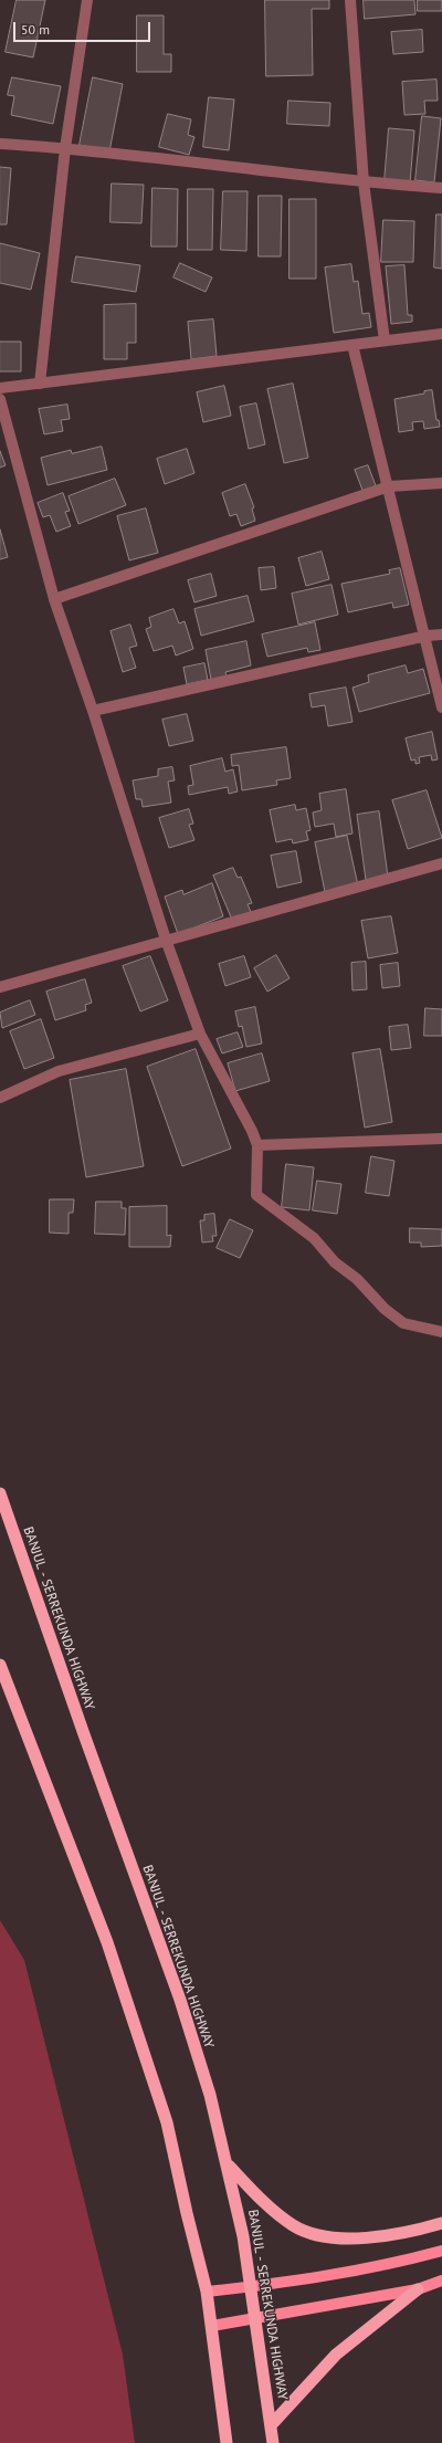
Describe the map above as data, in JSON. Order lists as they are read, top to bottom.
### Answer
{
  "streets": {
    "highway": ["BANJUL - SERREKUNDA HIGHWAY"]
  },
  "scale_bar": "50 m"
}
